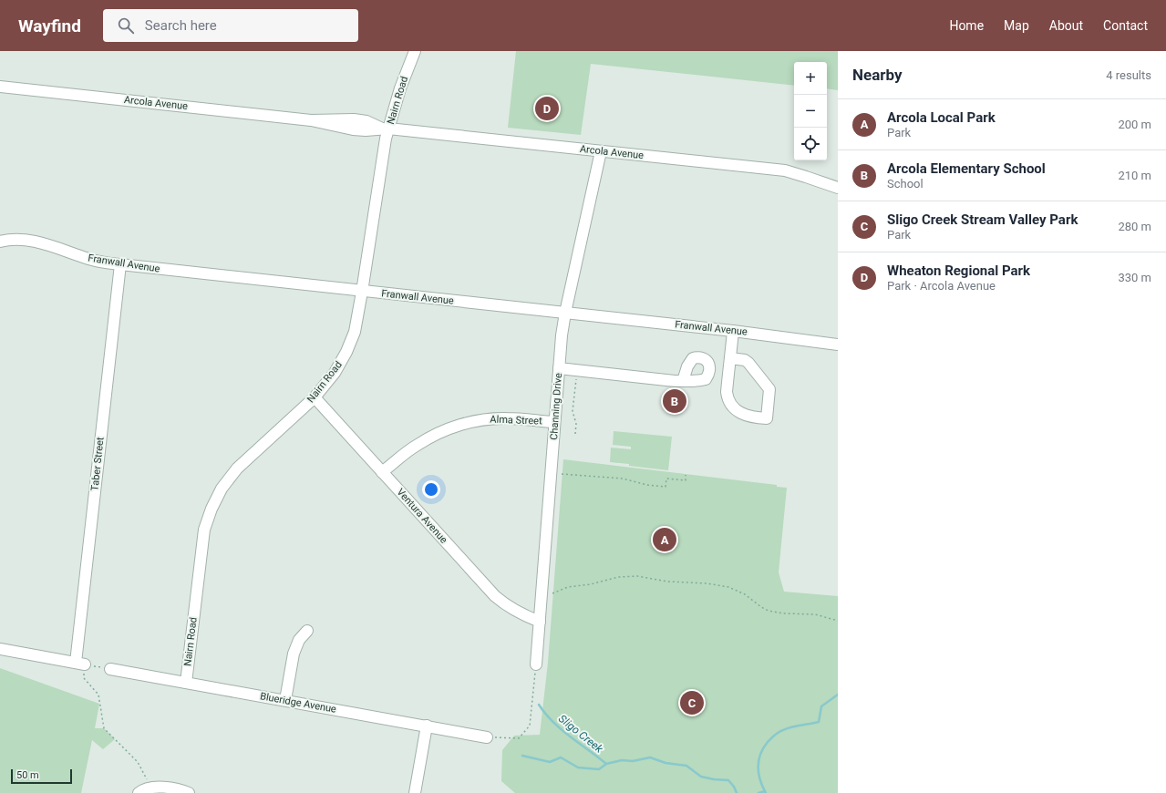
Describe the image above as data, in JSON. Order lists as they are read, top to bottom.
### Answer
{
  "streets": {
    "street": [
      "Nairn Road",
      "Arcola Avenue",
      "Franwall Avenue",
      "Channing Drive",
      "Alma Street",
      "Taber Street",
      "Ventura Avenue",
      "Blueridge Avenue"
    ]
  },
  "crossings": [
    ["Nairn Road", "Arcola Avenue"],
    ["Nairn Road", "Franwall Avenue"],
    ["Nairn Road", "Ventura Avenue"],
    ["Nairn Road", "Blueridge Avenue"],
    ["Arcola Avenue", "Channing Drive"],
    ["Franwall Avenue", "Channing Drive"],
    ["Franwall Avenue", "Taber Street"],
    ["Channing Drive", "Alma Street"],
    ["Channing Drive", "Ventura Avenue"],
    ["Alma Street", "Ventura Avenue"]
  ],
  "water": ["Sligo Creek"],
  "scale_bar": "50 m",
  "page": {
    "header": "Wayfind",
    "search": "Search here",
    "nav": [
      "Home",
      "Map",
      "About",
      "Contact"
    ],
    "heading": ["Nearby", "4 results"],
    "map_buttons": ["+", "−"],
    "pins": [
      "D",
      "B",
      "A",
      "C"
    ],
    "list": [
      {
        "mark": "A",
        "name": "Arcola Local Park",
        "note": "Park",
        "value": "200 m"
      },
      {
        "mark": "B",
        "name": "Arcola Elementary School",
        "note": "School",
        "value": "210 m"
      },
      {
        "mark": "C",
        "name": "Sligo Creek Stream Valley Park",
        "note": "Park",
        "value": "280 m"
      },
      {
        "mark": "D",
        "name": "Wheaton Regional Park",
        "note": "Park · Arcola Avenue",
        "value": "330 m"
      }
    ],
    "scale": "50 m"
  }
}
